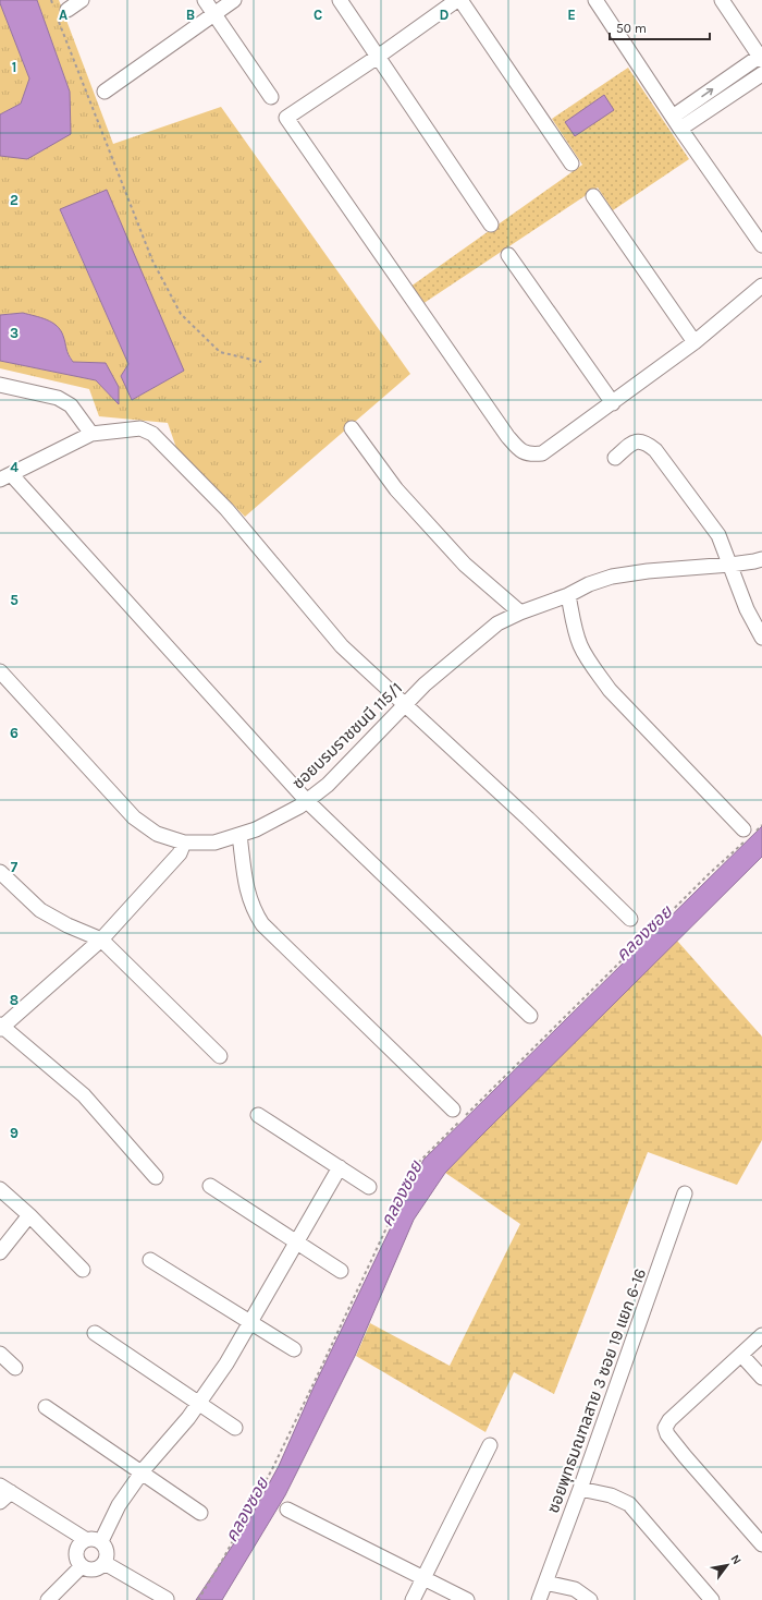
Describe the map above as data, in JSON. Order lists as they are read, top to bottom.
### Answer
{
  "streets": {
    "street": ["ซอยบรมราชชนนี 115/1", "ซอยพุทธมณฑลสาย 3 ซอย 19 แยก 6-16"]
  },
  "water": ["คลองซอย"],
  "scale_bar": "50 m",
  "north": "top right",
  "grid": {
    "columns": [
      "A",
      "B",
      "C",
      "D",
      "E"
    ],
    "rows": [
      "1",
      "2",
      "3",
      "4",
      "5",
      "6",
      "7",
      "8",
      "9"
    ]
  }
}
